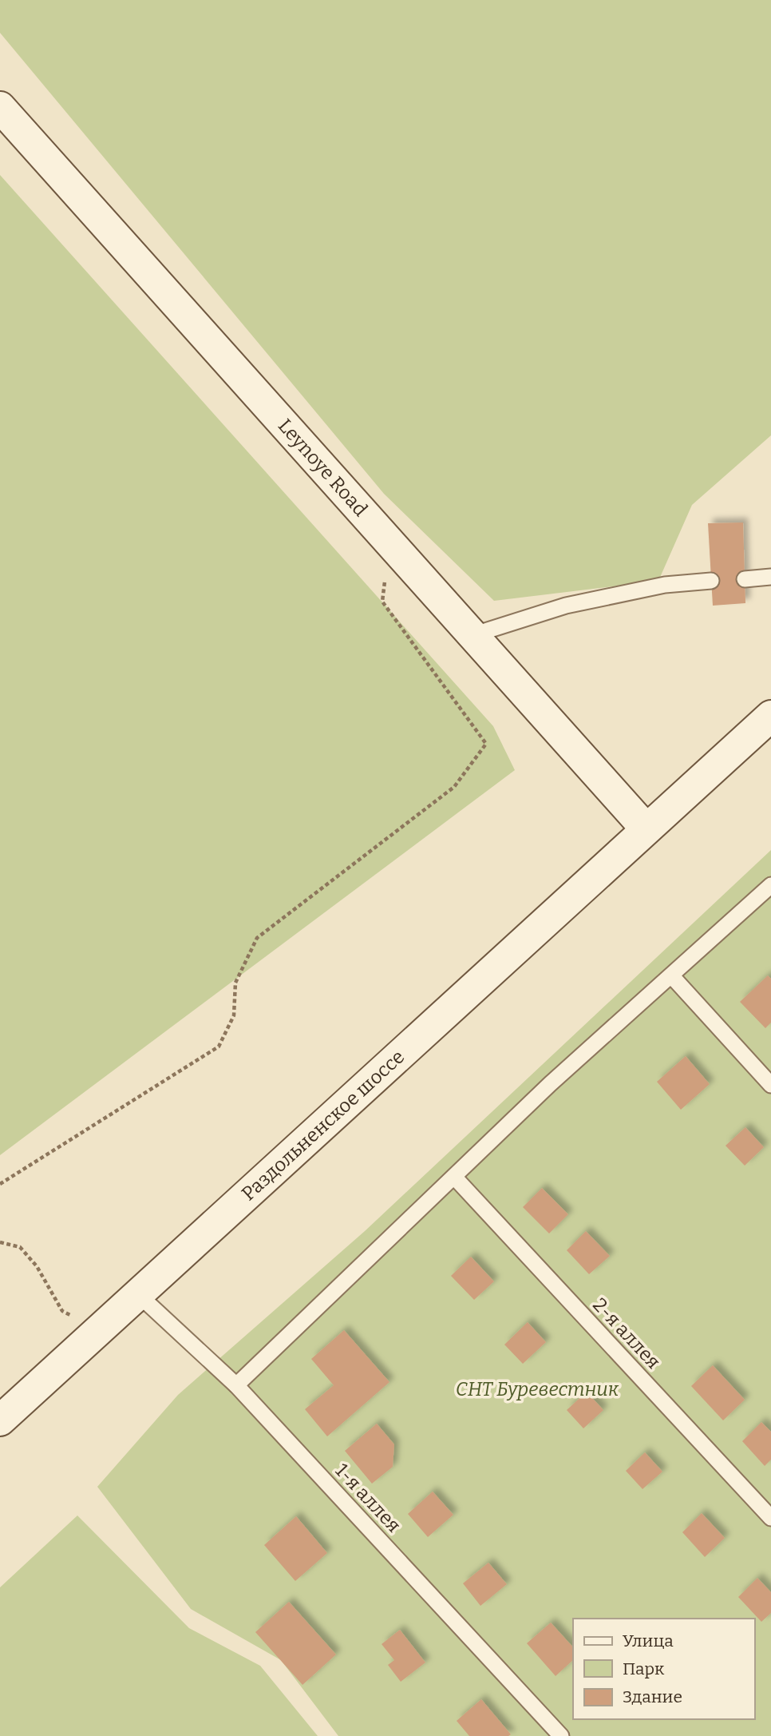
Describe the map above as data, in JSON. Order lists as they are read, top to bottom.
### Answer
{
  "streets": {
    "main road": ["Leynoye Road", "Раздольненское шоссе"],
    "lane": ["2-я аллея", "1-я аллея"]
  },
  "crossings": [
    ["Leynoye Road", "Раздольненское шоссе"],
    ["Раздольненское шоссе", "1-я аллея"]
  ],
  "parks": ["СНТ Буревестник"],
  "legend": ["Улица", "Парк", "Здание"]
}
